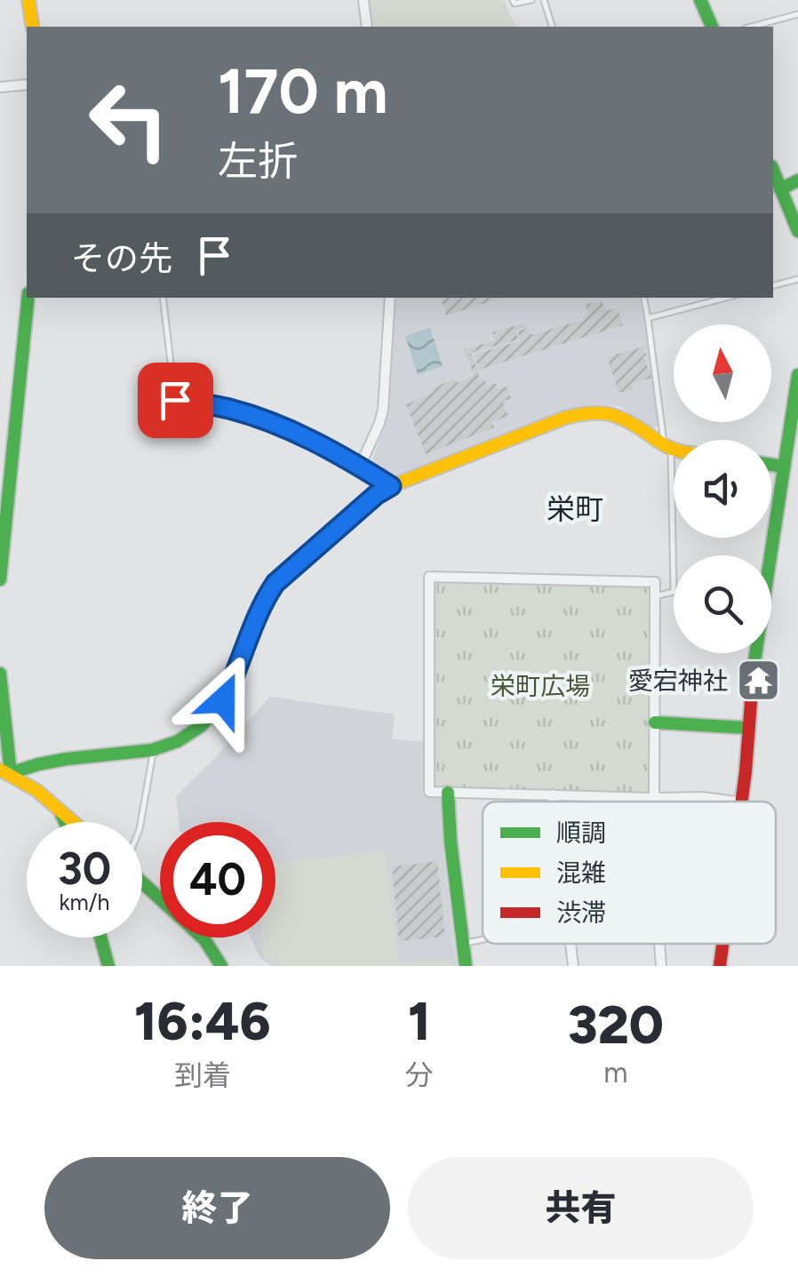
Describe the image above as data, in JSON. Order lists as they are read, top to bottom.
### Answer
{
  "districts": ["栄町"],
  "parks": ["栄町広場"],
  "places": {
    "temple": ["愛宕神社"]
  },
  "legend": ["順調", "混雑", "渋滞"],
  "north": "top",
  "page": {
    "turn": ["170 m", "左折"],
    "then": "その先",
    "speed": "30 km/h",
    "limit": "40",
    "eta": [
      "16:46",
      "到着",
      "1",
      "分",
      "320",
      "m"
    ],
    "buttons": ["終了", "共有"]
  }
}
